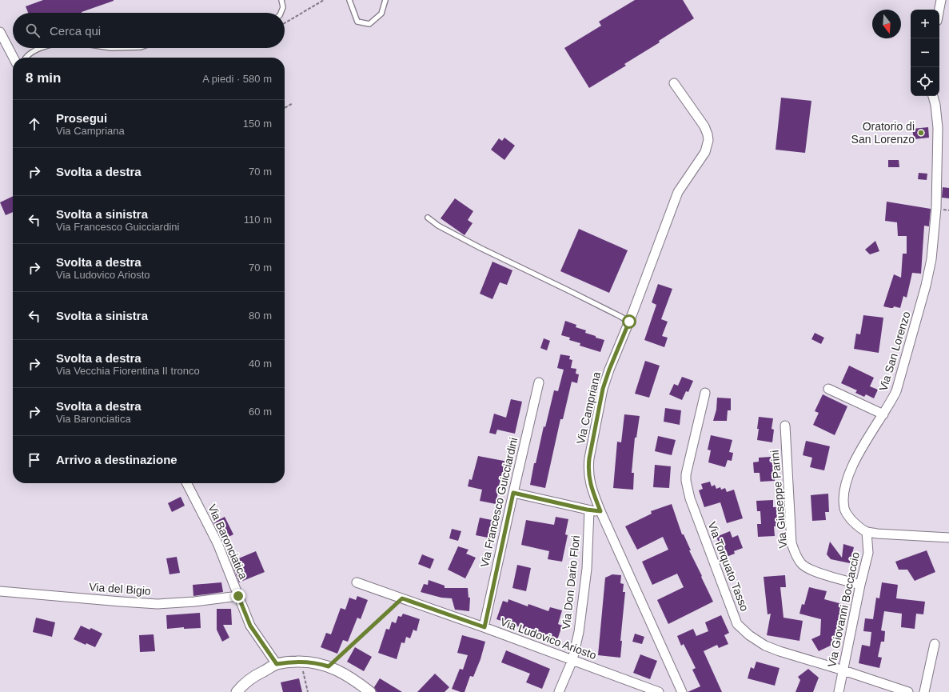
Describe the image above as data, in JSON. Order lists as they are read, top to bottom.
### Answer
{
  "streets": {
    "street": [
      "Via San Lorenzo",
      "Via Campriana",
      "Via Giuseppe Parini",
      "Via Francesco Guicciardini",
      "Via Baronciatica",
      "Via Torquato Tasso",
      "Via Don Dario Flori",
      "Via del Bigio",
      "Via Giovanni Boccaccio",
      "Via Ludovico Ariosto"
    ]
  },
  "crossings": [
    ["Via San Lorenzo", "Via Giovanni Boccaccio"],
    ["Via Giuseppe Parini", "Via Giovanni Boccaccio"],
    ["Via Francesco Guicciardini", "Via Ludovico Ariosto"],
    ["Via Baronciatica", "Via del Bigio"],
    ["Via Torquato Tasso", "Via Giovanni Boccaccio"],
    ["Via Don Dario Flori", "Via Ludovico Ariosto"]
  ],
  "places": ["Oratorio di San Lorenzo"],
  "north": "bottom",
  "page": {
    "map_buttons": ["+", "−"],
    "search": "Cerca qui",
    "heading": ["8 min", "A piedi · 580 m"],
    "list": [
      ["Prosegui", "Via Campriana", "150 m"],
      ["Svolta a destra", "70 m"],
      ["Svolta a sinistra", "Via Francesco Guicciardini", "110 m"],
      ["Svolta a destra", "Via Ludovico Ariosto", "70 m"],
      ["Svolta a sinistra", "80 m"],
      ["Svolta a destra", "Via Vecchia Fiorentina II tronco", "40 m"],
      ["Svolta a destra", "Via Baronciatica", "60 m"],
      "Arrivo a destinazione"
    ]
  }
}
